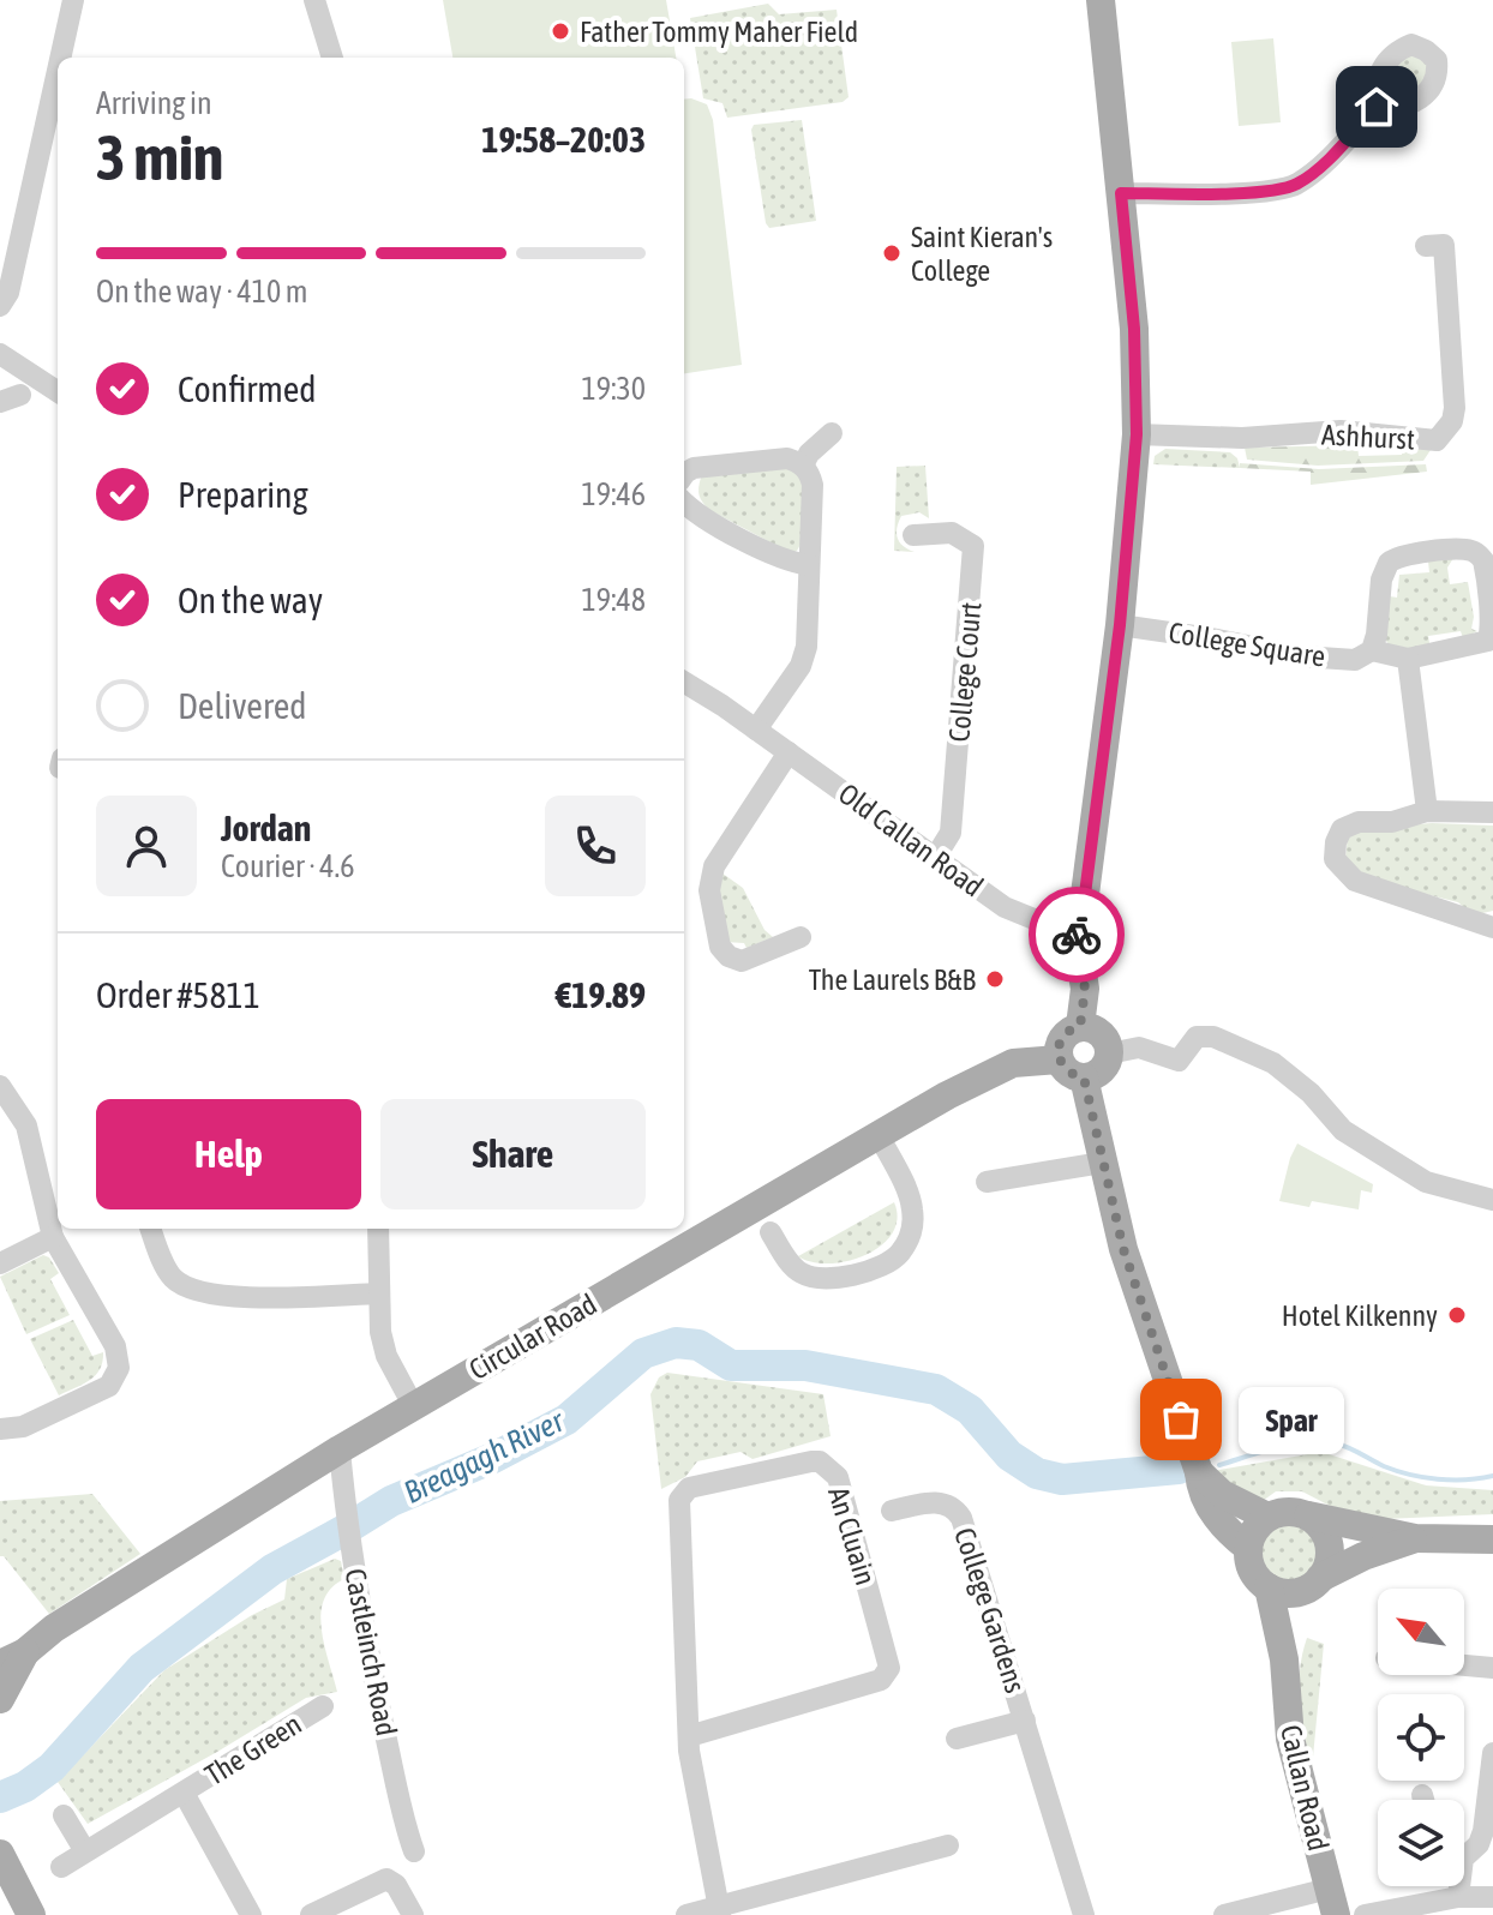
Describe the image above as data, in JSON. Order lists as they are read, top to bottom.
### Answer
{
  "streets": {
    "main road": ["Circular Road", "Callan Road"],
    "street": [
      "Ashhurst",
      "College Square",
      "College Court",
      "Old Callan Road",
      "An Cluain",
      "College Gardens",
      "Castleinch Road",
      "The Green"
    ]
  },
  "crossings": [
    ["College Court", "Old Callan Road"],
    ["Circular Road", "Castleinch Road"]
  ],
  "water": ["Breagagh River"],
  "places": [
    "Father Tommy Maher Field",
    "Saint Kieran's College",
    "The Laurels B&B",
    "Hotel Kilkenny",
    "Spar"
  ],
  "north": "top left",
  "page": {
    "heading": ["3 min", "Arriving in", "19:58–20:03"],
    "panel": [
      "Jordan",
      "Courier · 4.6",
      "Order #5811",
      "€19.89"
    ],
    "bar": "On the way · 410 m",
    "list": [
      ["Confirmed", "19:30"],
      ["Preparing", "19:46"],
      ["On the way", "19:48"],
      "Delivered"
    ],
    "buttons": ["Help", "Share"],
    "bubble": "Spar"
  }
}
